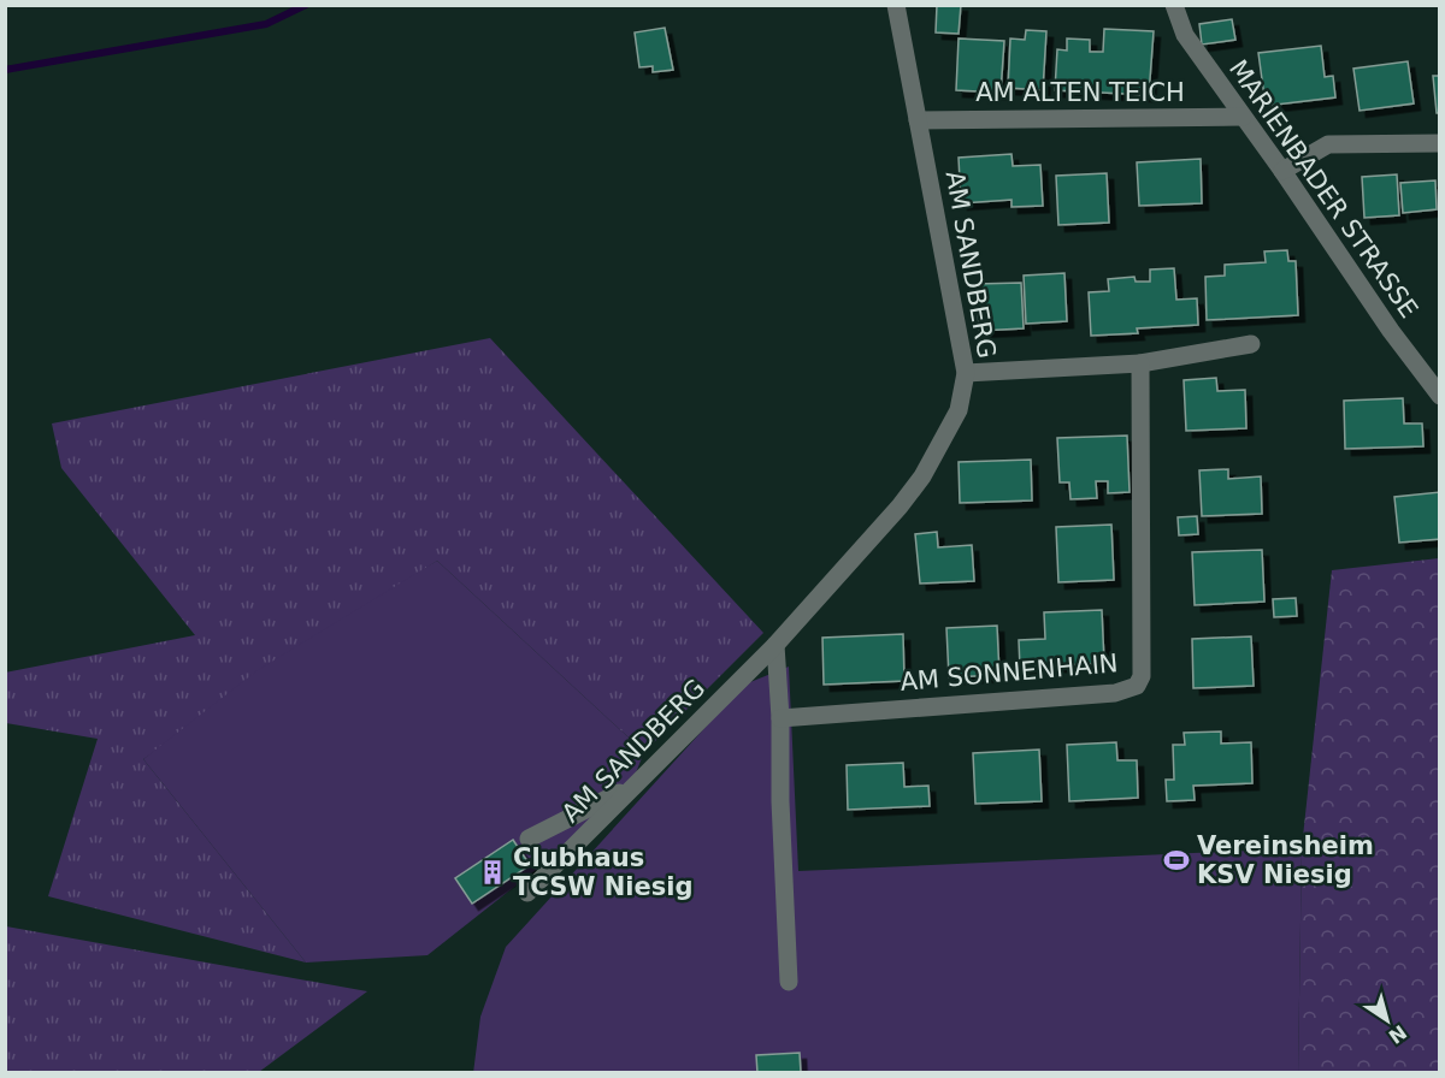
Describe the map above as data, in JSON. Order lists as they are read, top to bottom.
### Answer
{
  "streets": {
    "street": [
      "AM ALTEN TEICH",
      "MARIENBADER STRASSE",
      "AM SANDBERG",
      "AM SONNENHAIN"
    ]
  },
  "crossings": [
    ["AM ALTEN TEICH", "MARIENBADER STRASSE"],
    ["AM ALTEN TEICH", "AM SANDBERG"]
  ],
  "places": {
    "sports": ["Vereinsheim KSV Niesig"],
    "building": ["Clubhaus TCSW Niesig"]
  },
  "north": "bottom right"
}
